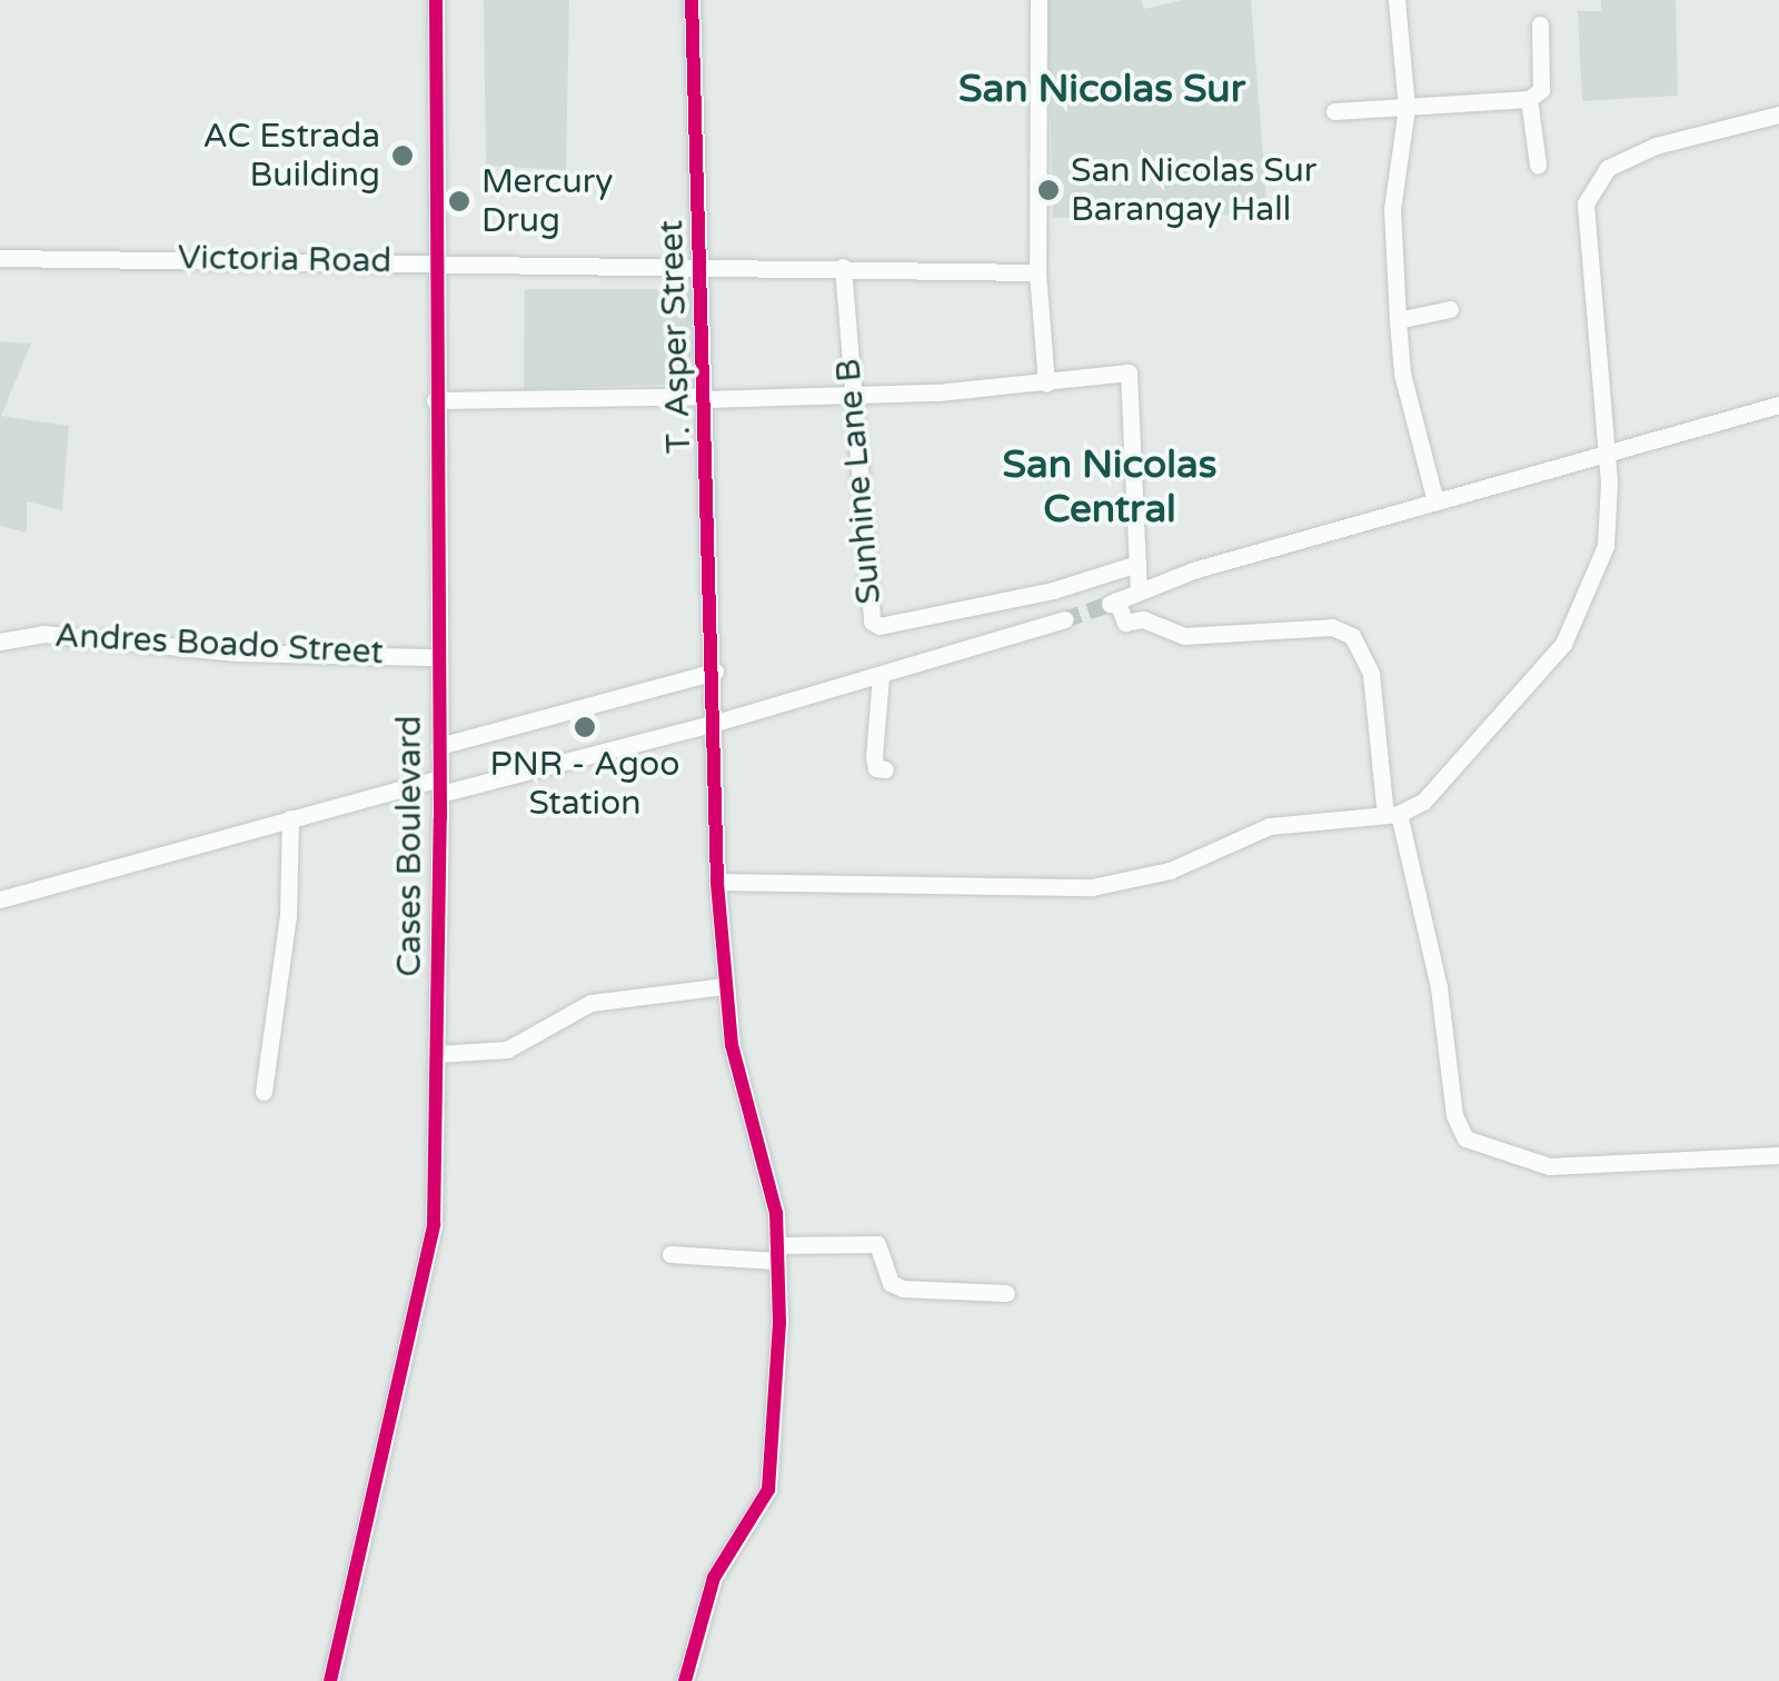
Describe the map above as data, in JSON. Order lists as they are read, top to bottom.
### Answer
{
  "streets": {
    "street": [
      "Victoria Road",
      "T. Asper Street",
      "Sunhine Lane B",
      "Andres Boado Street",
      "Cases Boulevard"
    ]
  },
  "crossings": [
    ["Victoria Road", "T. Asper Street"],
    ["Victoria Road", "Sunhine Lane B"],
    ["Victoria Road", "Cases Boulevard"],
    ["Andres Boado Street", "Cases Boulevard"]
  ],
  "districts": ["San Nicolas Sur", "San Nicolas Central"],
  "places": [
    "AC Estrada Building",
    "San Nicolas Sur Barangay Hall",
    "Mercury Drug",
    "PNR - Agoo Station"
  ]
}
